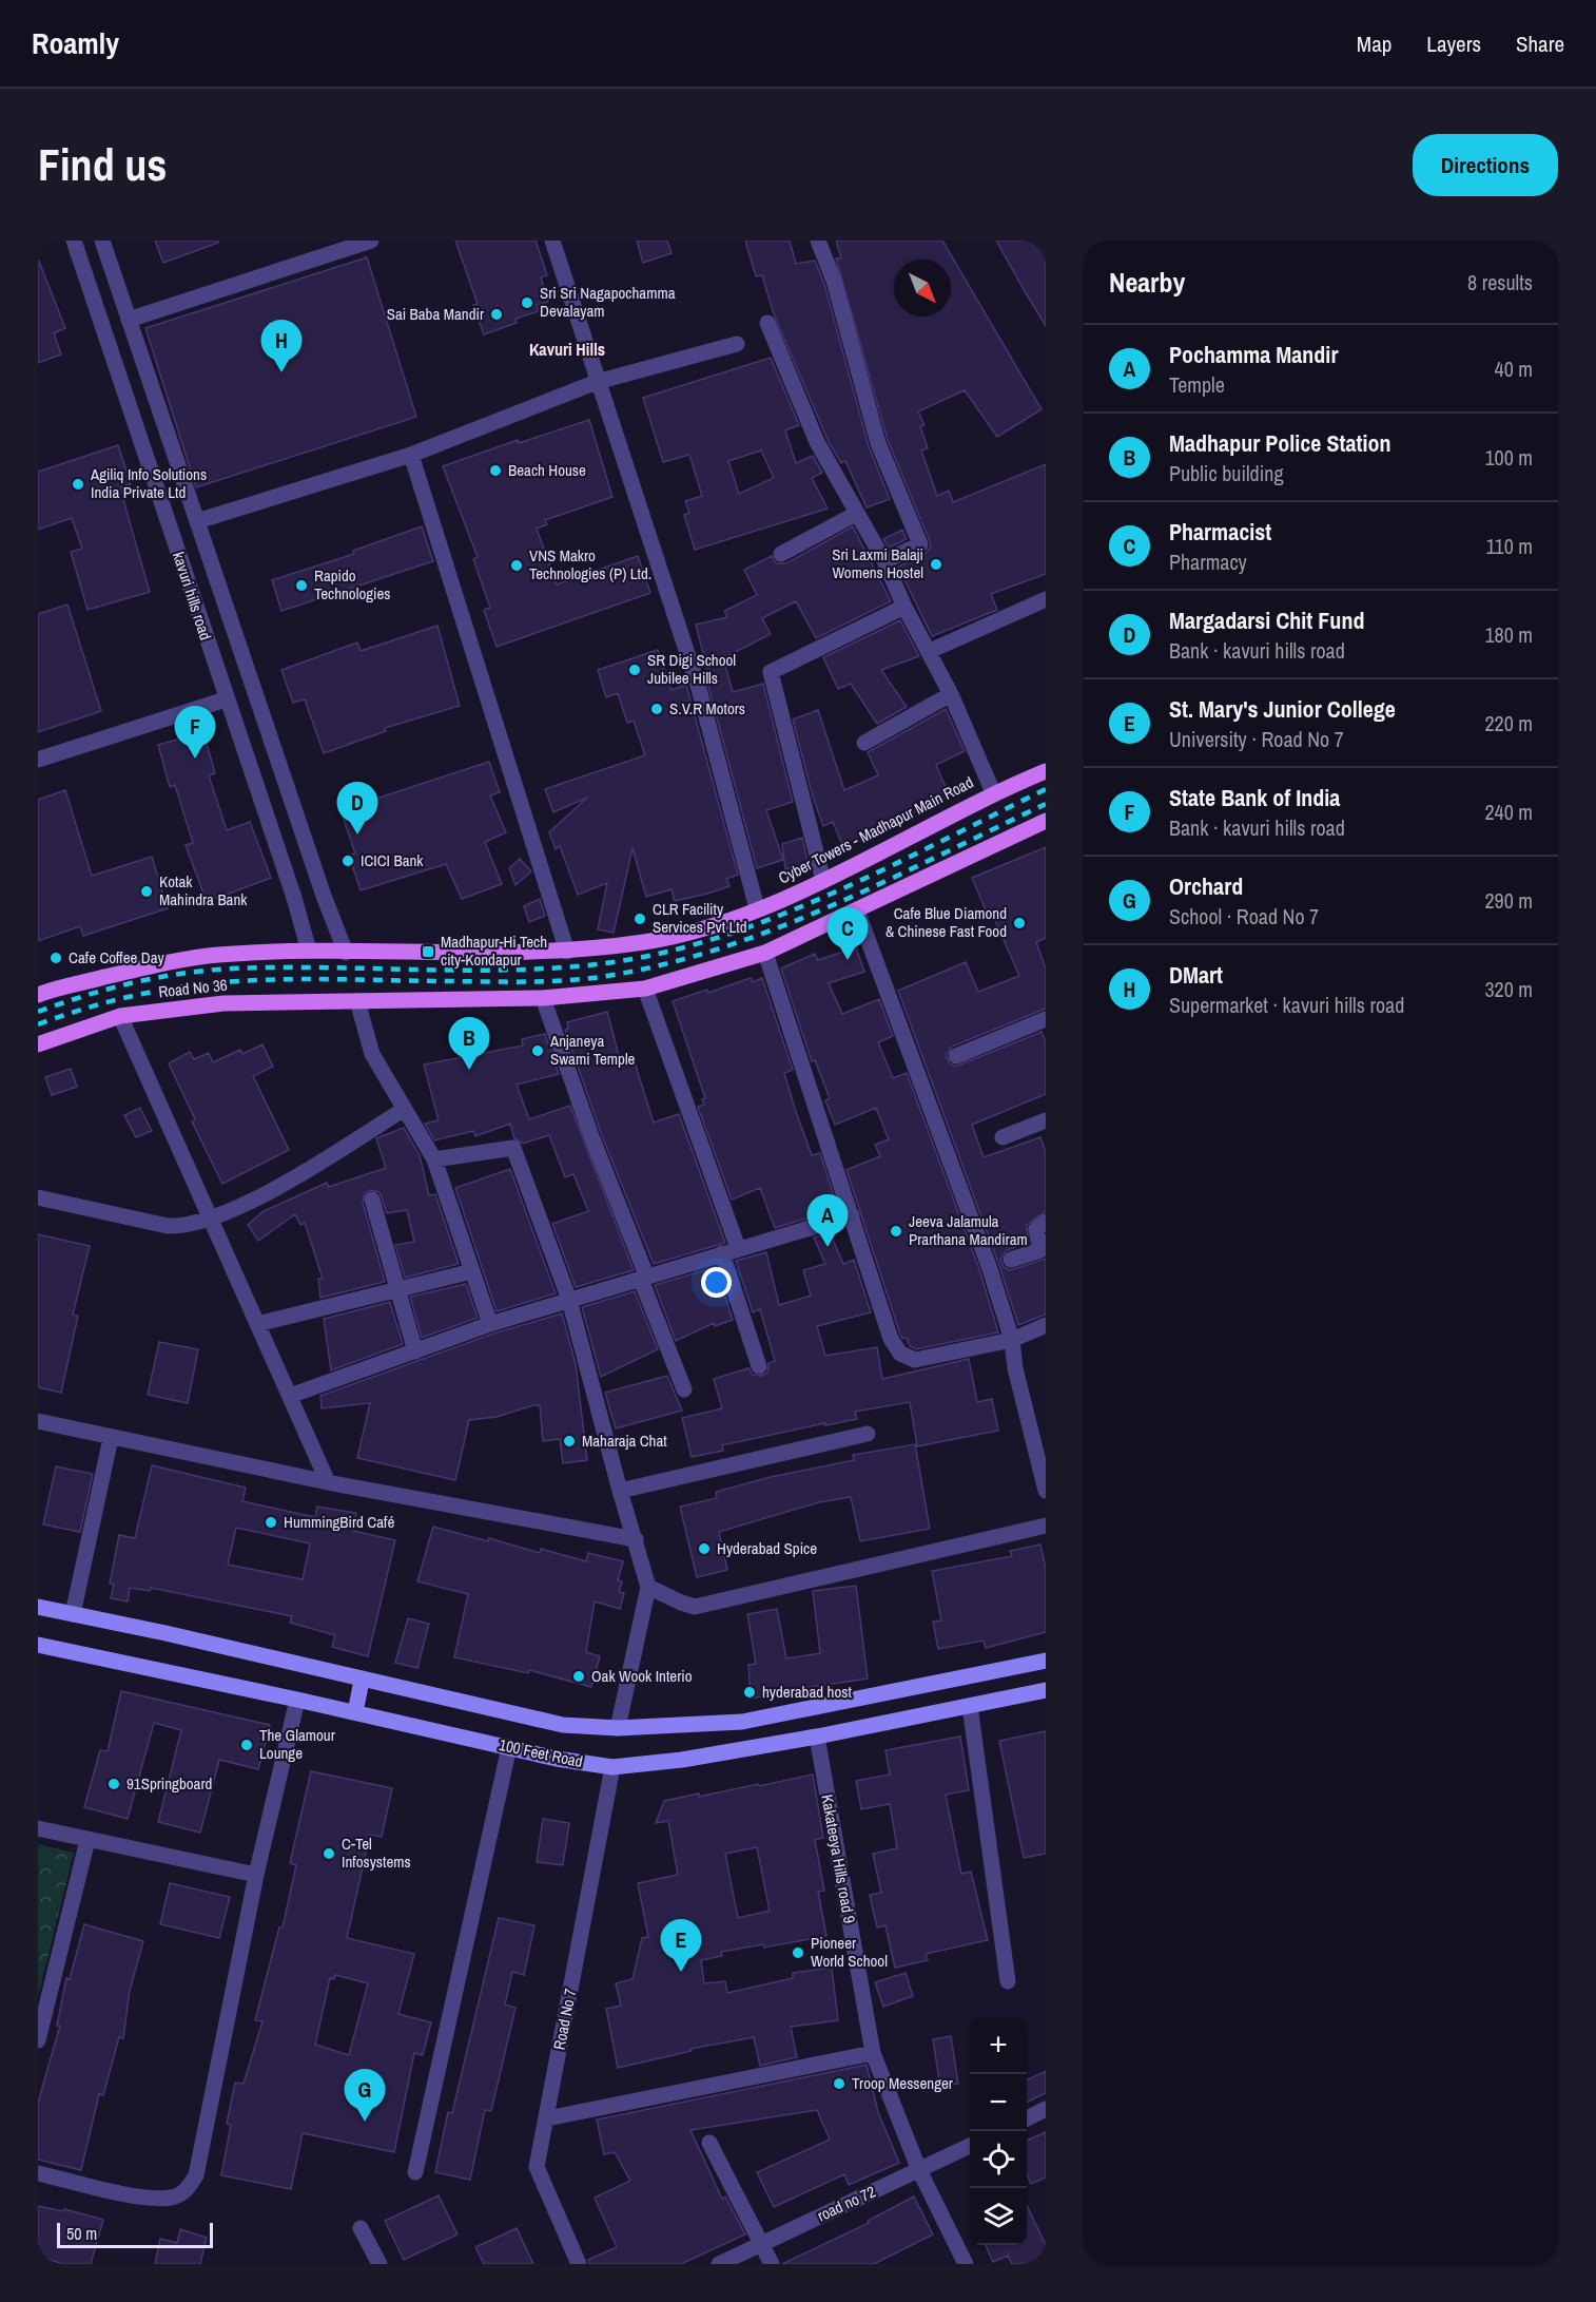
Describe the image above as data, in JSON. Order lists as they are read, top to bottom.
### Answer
{
  "streets": {
    "main road": ["Cyber Towers - Madhapur Main Road", "Road No 36", "100 Feet Road"],
    "street": [
      "kavuri hills road",
      "Kakateeya Hills road 9",
      "Road No 7",
      "road no 72"
    ]
  },
  "crossings": [
    ["kavuri hills road", "Cyber Towers - Madhapur Main Road"],
    ["kavuri hills road", "Road No 36"],
    ["Cyber Towers - Madhapur Main Road", "Road No 36"],
    ["100 Feet Road", "Kakateeya Hills road 9"],
    ["100 Feet Road", "Road No 7"],
    ["Kakateeya Hills road 9", "road no 72"]
  ],
  "districts": ["Kavuri Hills"],
  "places": {
    "other": [
      "Sri Sri Nagapochamma Devalayam",
      "Sai Baba Mandir",
      "Beach House",
      "Agiliq Info Solutions India Private Ltd",
      "Sri Laxmi Balaji Womens Hostel",
      "VNS Makro Technologies (P) Ltd.",
      "Rapido Technologies",
      "SR Digi School Jubilee Hills",
      "S.V.R Motors",
      "ICICI Bank",
      "Kotak Mahindra Bank",
      "CLR Facility Services Pvt Ltd",
      "Cafe Blue Diamond & Chinese Fast Food",
      "Cafe Coffee Day",
      "Anjaneya Swami Temple",
      "Jeeva Jalamula Prarthana Mandiram",
      "Maharaja Chat",
      "HummingBird Café",
      "Hyderabad Spice",
      "Oak Wook Interio",
      "hyderabad host",
      "The Glamour Lounge",
      "91Springboard",
      "C-Tel Infosystems",
      "Pioneer World School",
      "Troop Messenger"
    ],
    "transit": ["Madhapur-Hi Tech city-Kondapur"]
  },
  "scale_bar": "50 m",
  "north": "bottom right",
  "page": {
    "header": "Roamly",
    "nav": ["Map", "Layers", "Share"],
    "buttons": "Directions",
    "title": "Find us",
    "heading": ["Nearby", "8 results"],
    "pins": [
      "H",
      "F",
      "D",
      "C",
      "B",
      "A",
      "E",
      "G"
    ],
    "list": [
      {
        "mark": "A",
        "name": "Pochamma Mandir",
        "note": "Temple",
        "value": "40 m"
      },
      {
        "mark": "B",
        "name": "Madhapur Police Station",
        "note": "Public building",
        "value": "100 m"
      },
      {
        "mark": "C",
        "name": "Pharmacist",
        "note": "Pharmacy",
        "value": "110 m"
      },
      {
        "mark": "D",
        "name": "Margadarsi Chit Fund",
        "note": "Bank · kavuri hills road",
        "value": "180 m"
      },
      {
        "mark": "E",
        "name": "St. Mary's Junior College",
        "note": "University · Road No 7",
        "value": "220 m"
      },
      {
        "mark": "F",
        "name": "State Bank of India",
        "note": "Bank · kavuri hills road",
        "value": "240 m"
      },
      {
        "mark": "G",
        "name": "Orchard",
        "note": "School · Road No 7",
        "value": "290 m"
      },
      {
        "mark": "H",
        "name": "DMart",
        "note": "Supermarket · kavuri hills road",
        "value": "320 m"
      }
    ],
    "map_buttons": ["+", "−"],
    "scale": "50 m"
  }
}
